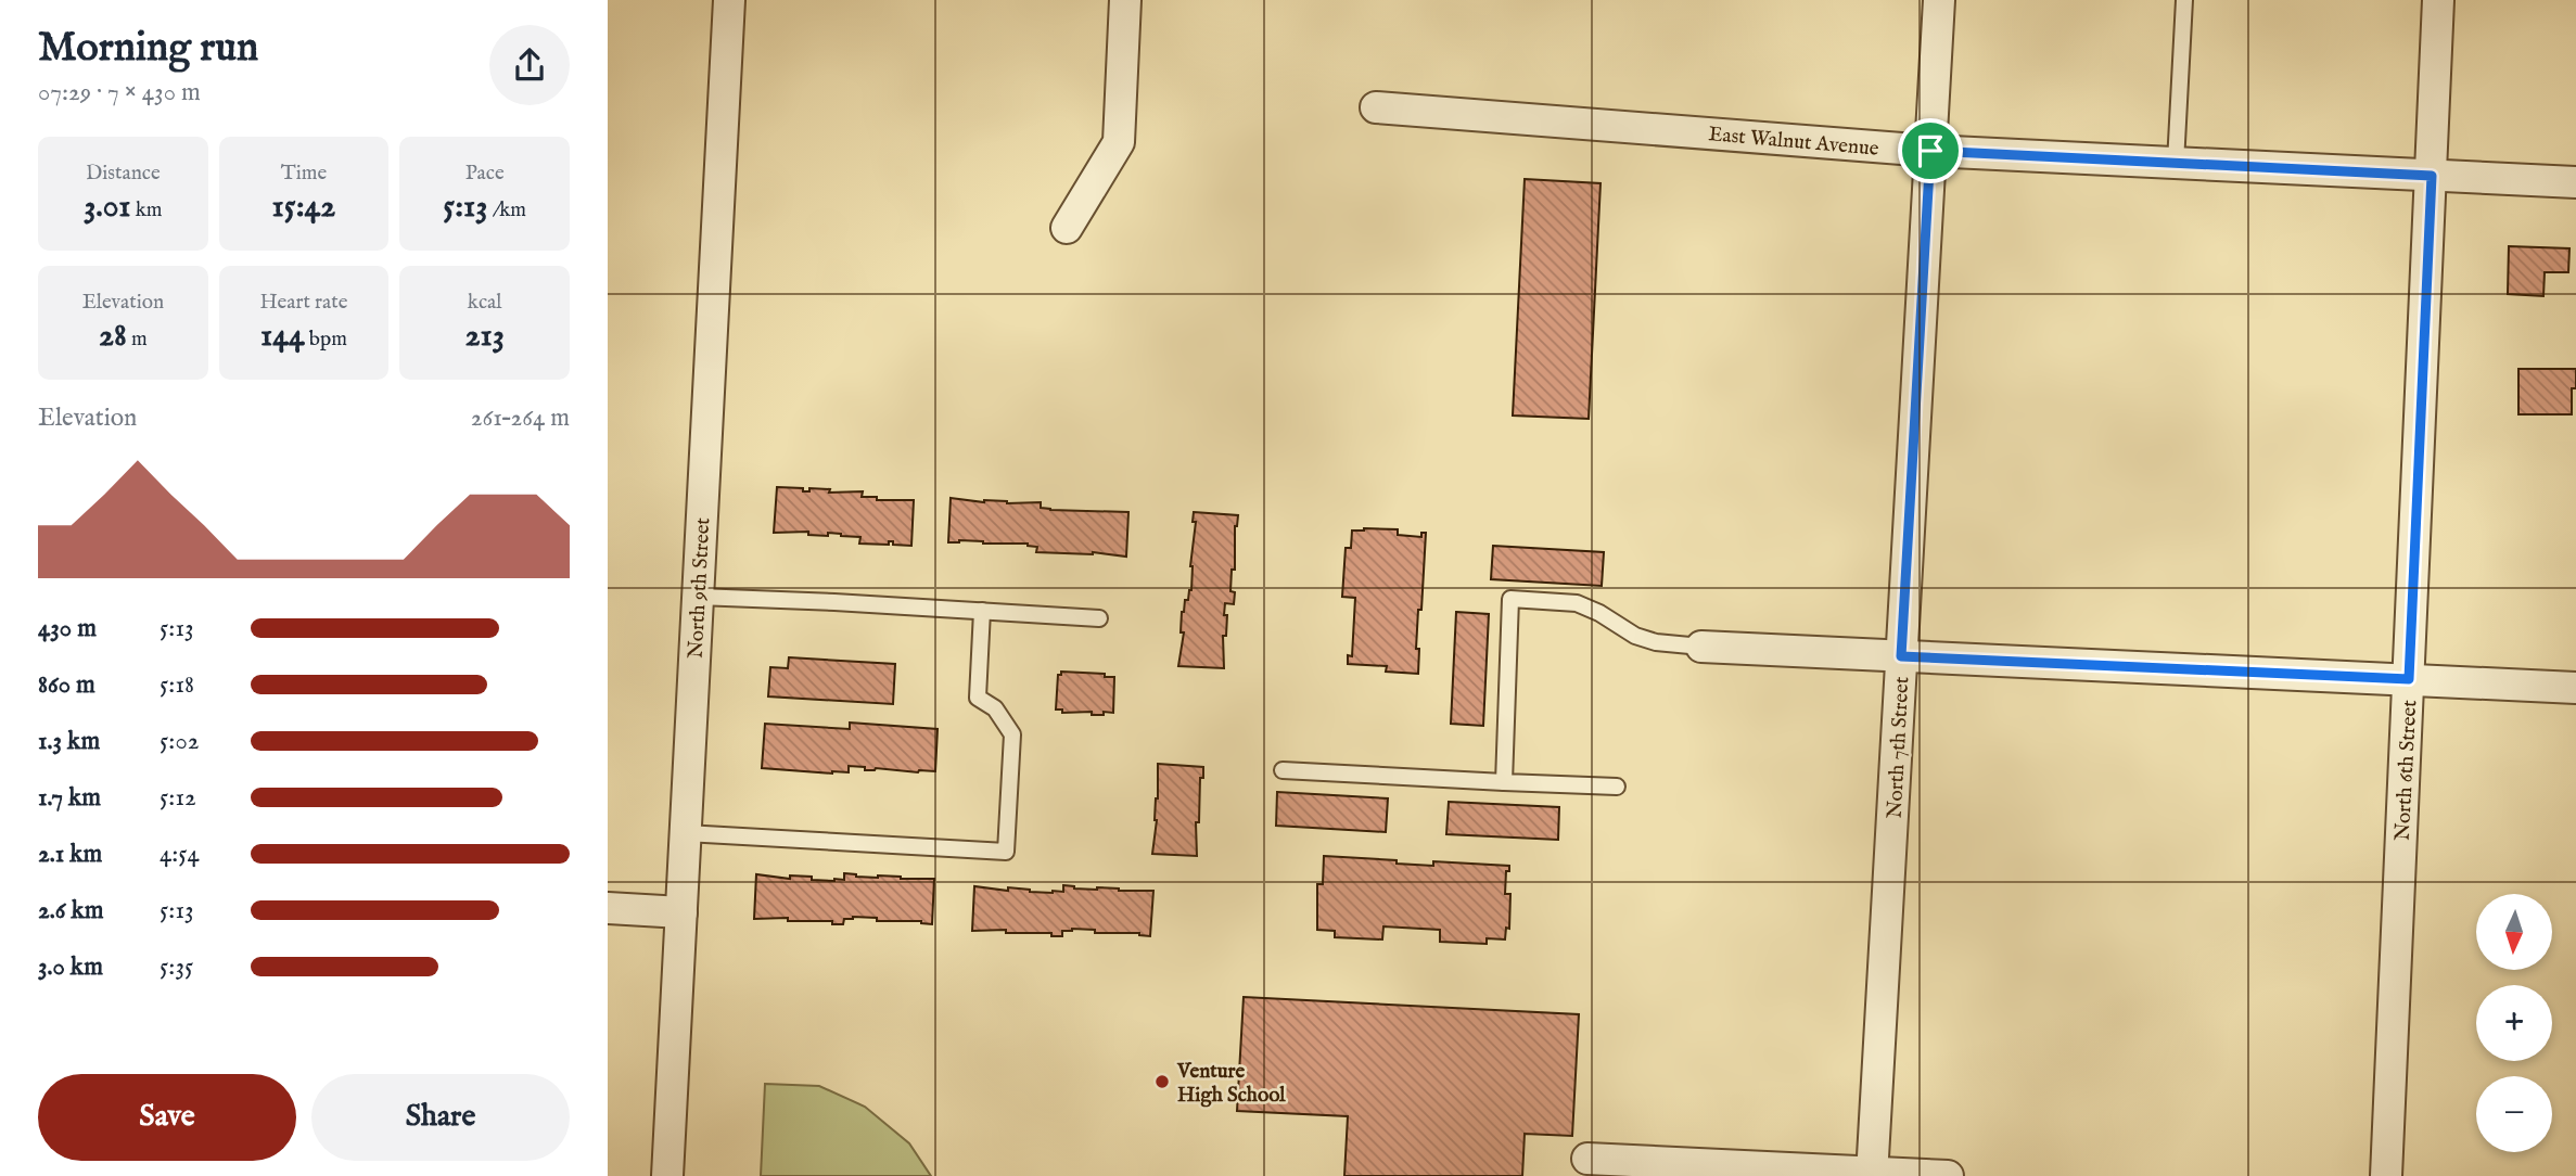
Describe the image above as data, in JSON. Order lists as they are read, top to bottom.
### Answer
{
  "streets": {
    "street": [
      "East Walnut Avenue",
      "North 9th Street",
      "North 7th Street",
      "North 6th Street"
    ]
  },
  "crossings": [
    ["East Walnut Avenue", "North 7th Street"],
    ["East Walnut Avenue", "North 6th Street"]
  ],
  "places": ["Venture High School"],
  "north": "bottom",
  "page": {
    "heading": ["Morning run", "07:29 · 7 × 430 m"],
    "stats": [
      ["Distance", "3.01 km"],
      ["Time", "15:42"],
      ["Pace", "5:13 /km"],
      ["Elevation", "28 m"],
      ["Heart rate", "144 bpm"],
      ["kcal", "213"]
    ],
    "chart": ["Elevation", "261–264 m"],
    "list": [
      {
        "name": "430 m",
        "note": "5:13"
      },
      {
        "name": "860 m",
        "note": "5:18"
      },
      {
        "name": "1.3 km",
        "note": "5:02"
      },
      {
        "name": "1.7 km",
        "note": "5:12"
      },
      {
        "name": "2.1 km",
        "note": "4:54"
      },
      {
        "name": "2.6 km",
        "note": "5:13"
      },
      {
        "name": "3.0 km",
        "note": "5:35"
      }
    ],
    "map_buttons": ["+", "−"],
    "buttons": ["Save", "Share"]
  }
}
